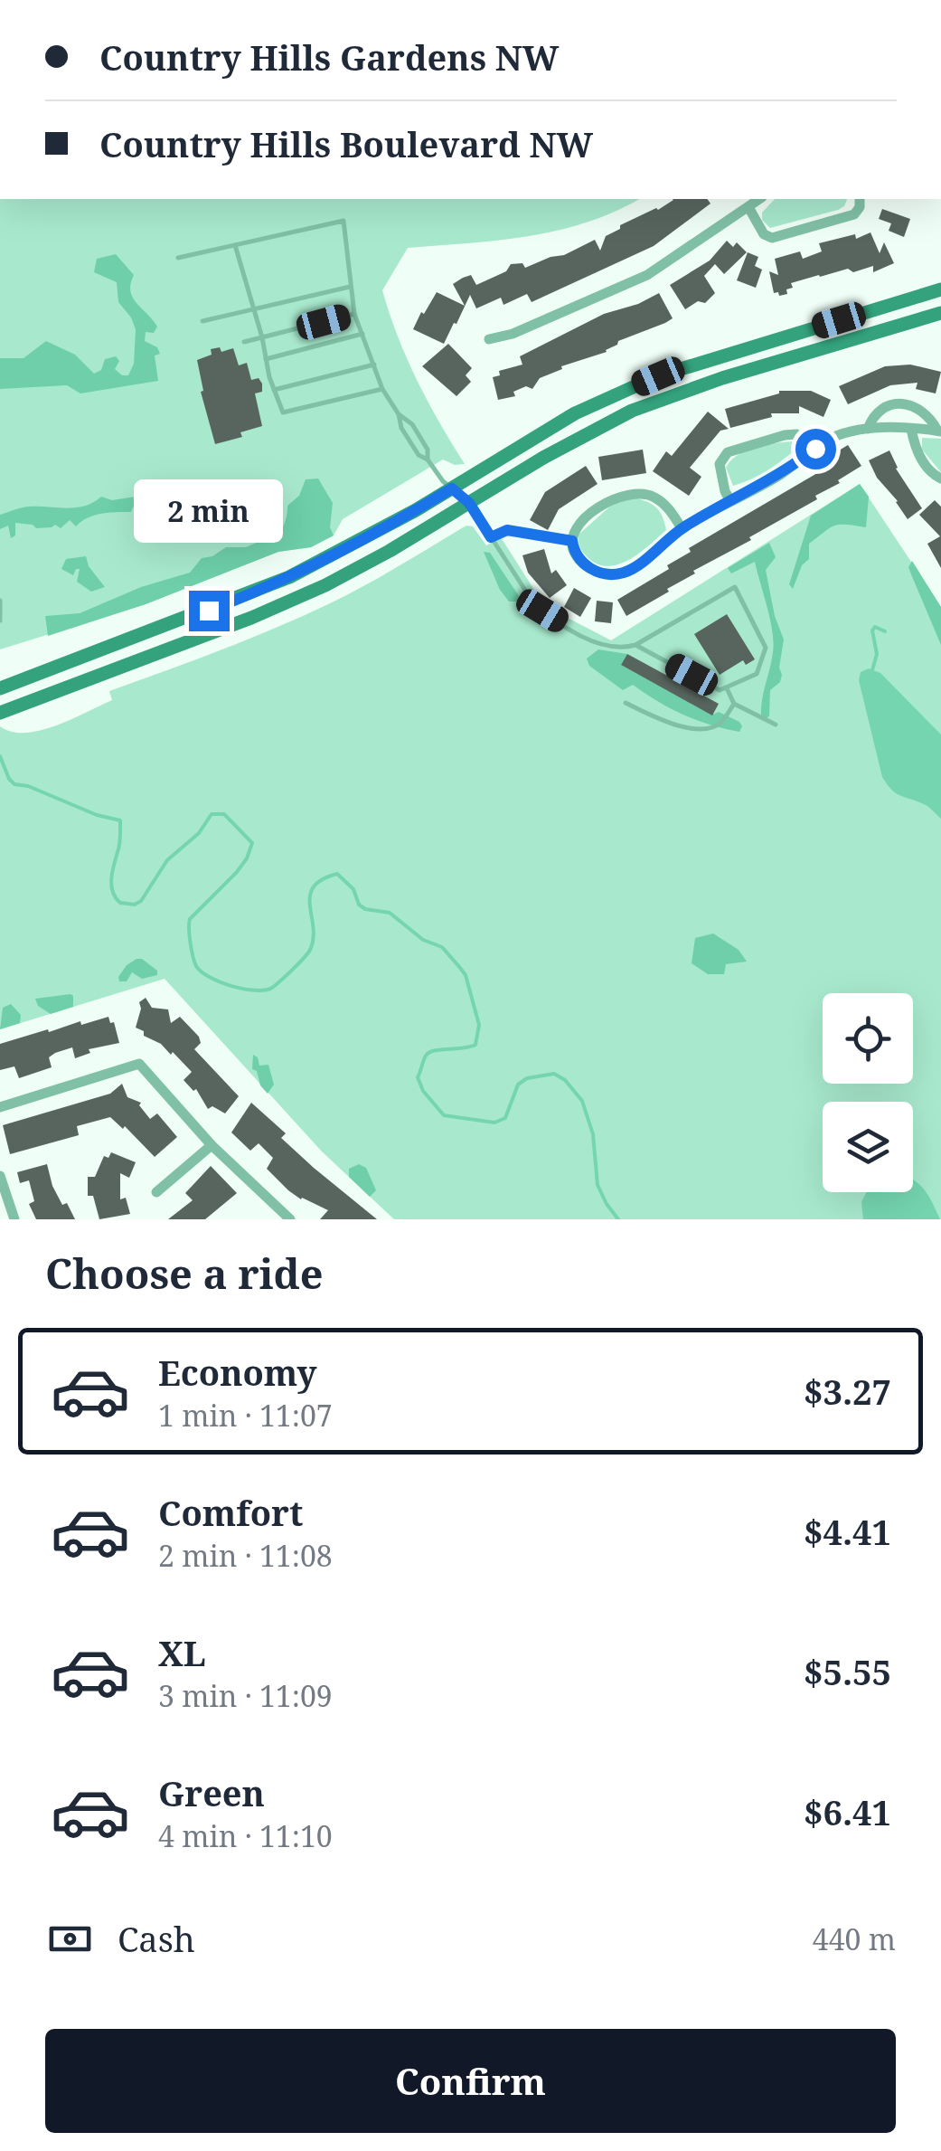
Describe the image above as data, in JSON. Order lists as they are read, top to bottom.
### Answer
{
  "page": {
    "banner": ["Country Hills Gardens NW", "Country Hills Boulevard NW"],
    "bubble": "2 min",
    "heading": "Choose a ride",
    "list": [
      {
        "name": "Economy",
        "note": "1 min · 11:07",
        "value": "$3.27"
      },
      {
        "name": "Comfort",
        "note": "2 min · 11:08",
        "value": "$4.41"
      },
      {
        "name": "XL",
        "note": "3 min · 11:09",
        "value": "$5.55"
      },
      {
        "name": "Green",
        "note": "4 min · 11:10",
        "value": "$6.41"
      }
    ],
    "pay": ["Cash", "440 m"],
    "buttons": "Confirm"
  }
}
